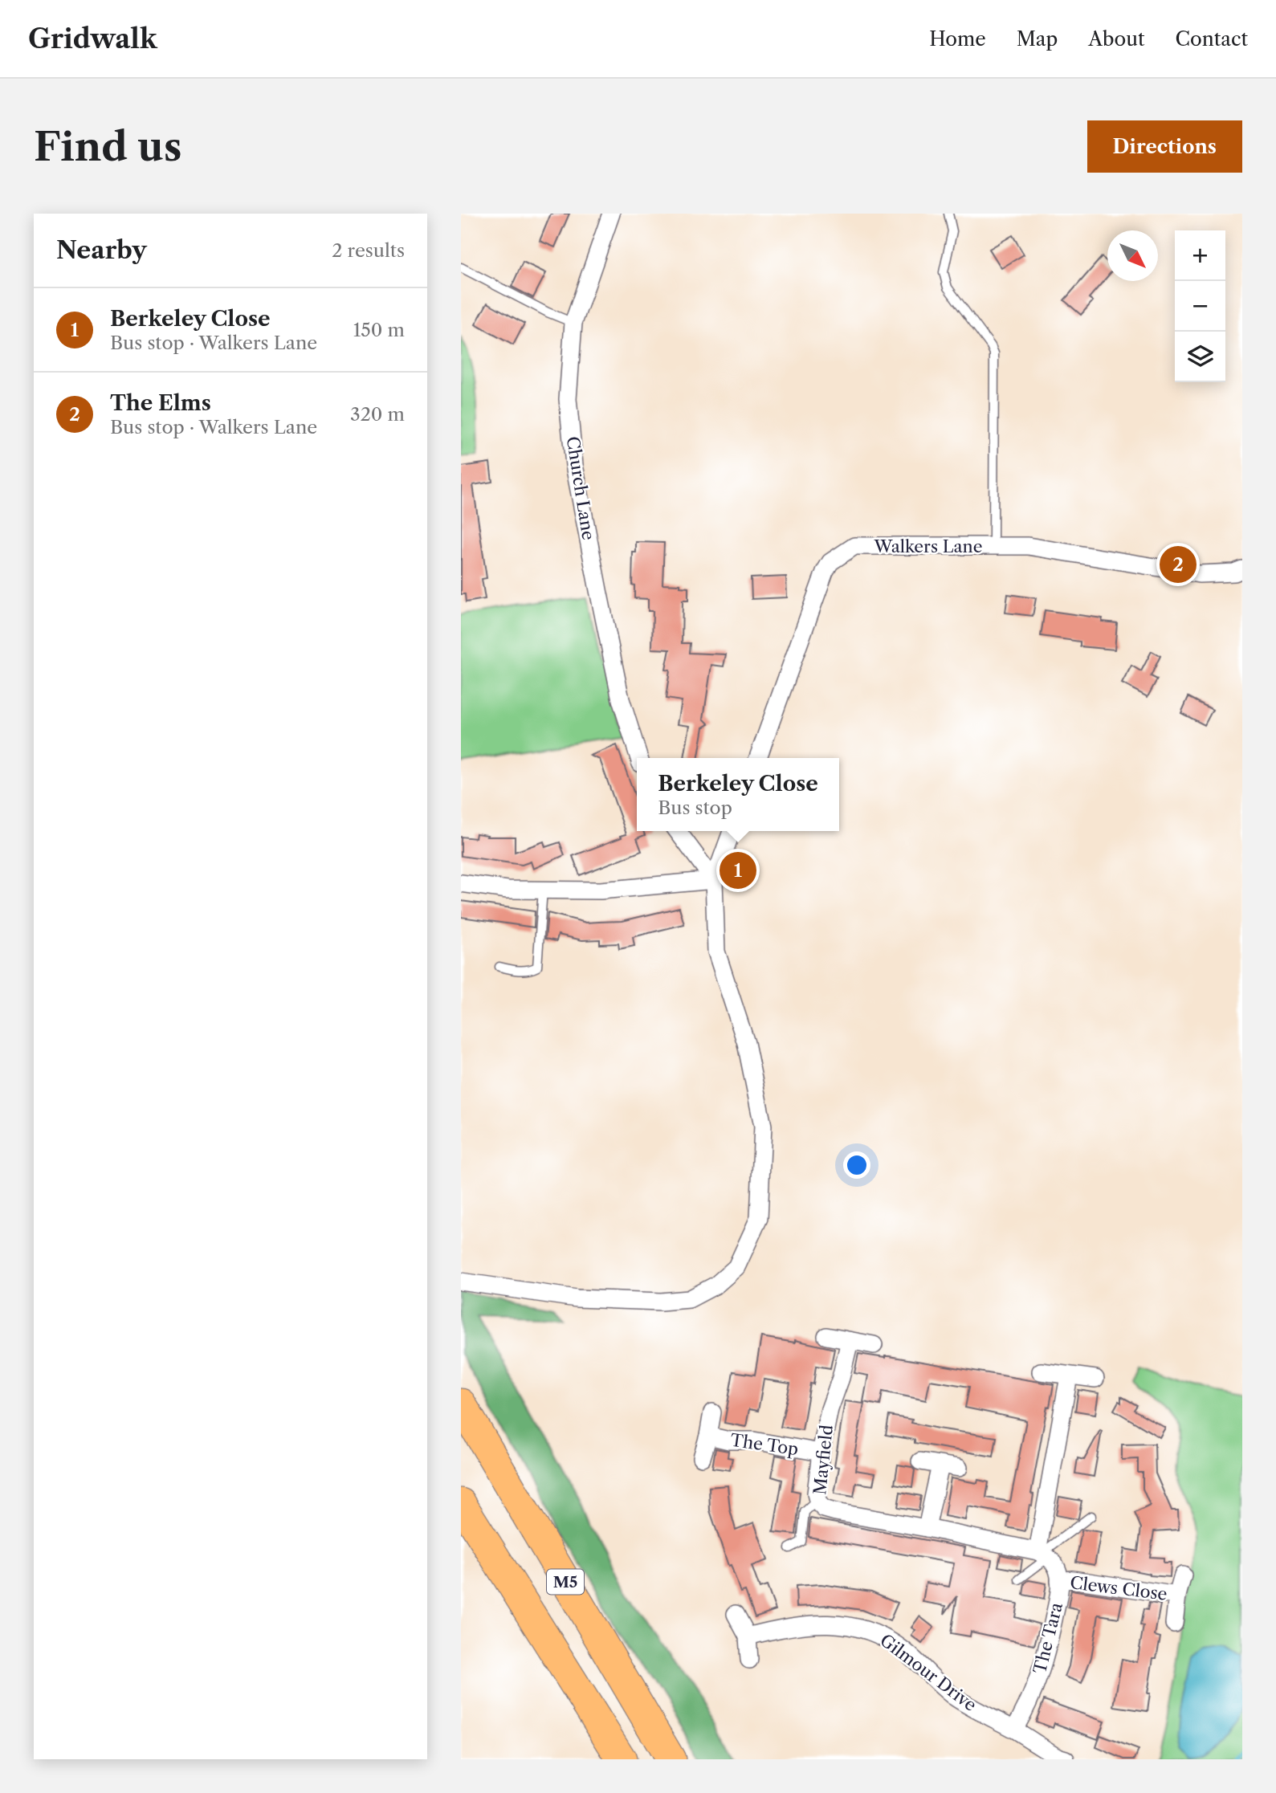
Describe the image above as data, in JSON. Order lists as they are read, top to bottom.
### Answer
{
  "streets": {
    "highway": ["M5"],
    "street": [
      "Church Lane",
      "Walkers Lane",
      "The Top",
      "Mayfield",
      "Clews Close",
      "The Tara",
      "Gilmour Drive"
    ]
  },
  "crossings": [
    ["The Top", "Mayfield"],
    ["Mayfield", "The Tara"],
    ["Clews Close", "The Tara"],
    ["The Tara", "Gilmour Drive"]
  ],
  "north": "bottom right",
  "page": {
    "header": "Gridwalk",
    "nav": [
      "Home",
      "Map",
      "About",
      "Contact"
    ],
    "buttons": "Directions",
    "title": "Find us",
    "heading": ["Nearby", "2 results"],
    "map_buttons": ["+", "−"],
    "list": [
      {
        "mark": "1",
        "name": "Berkeley Close",
        "note": "Bus stop · Walkers Lane",
        "value": "150 m"
      },
      {
        "mark": "2",
        "name": "The Elms",
        "note": "Bus stop · Walkers Lane",
        "value": "320 m"
      }
    ],
    "pins": ["2", "1"],
    "popup": ["Berkeley Close", "Bus stop"]
  }
}
